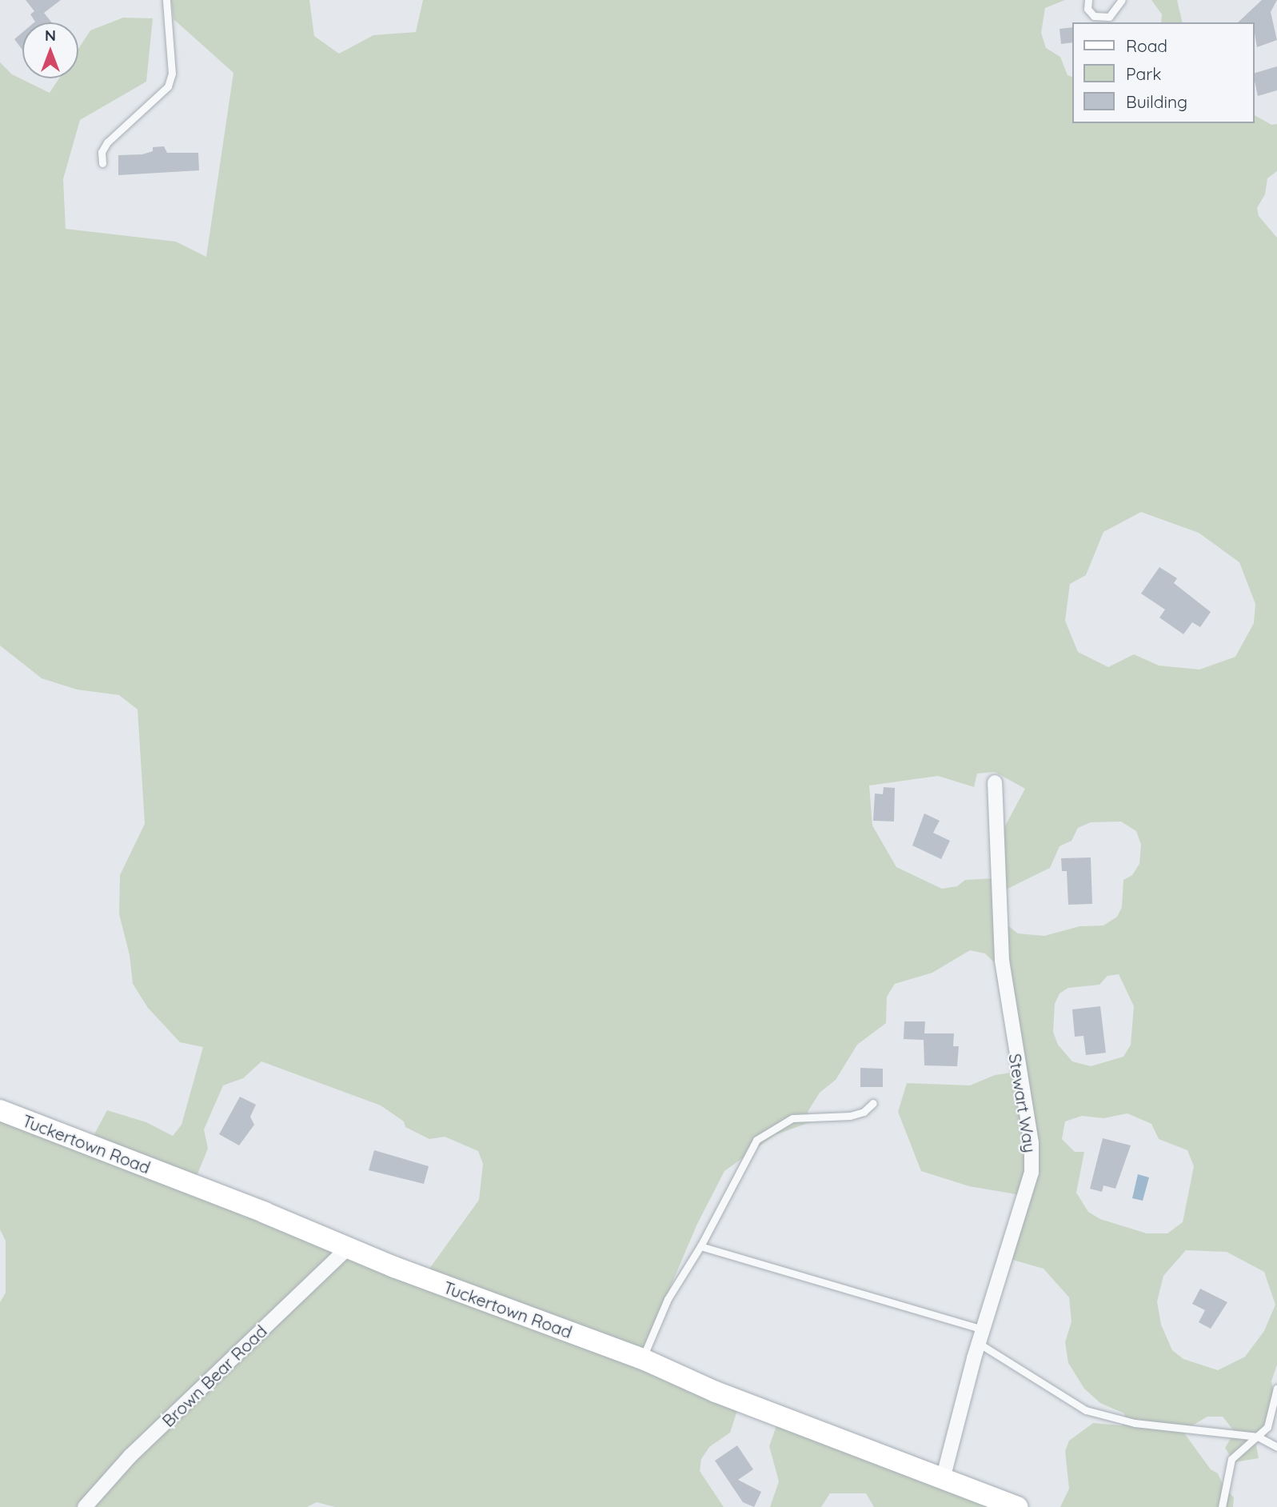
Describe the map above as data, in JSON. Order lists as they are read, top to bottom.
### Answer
{
  "streets": {
    "street": ["Stewart Way", "Tuckertown Road", "Brown Bear Road"]
  },
  "crossings": [
    ["Stewart Way", "Tuckertown Road"],
    ["Tuckertown Road", "Brown Bear Road"]
  ],
  "legend": ["Road", "Park", "Building"],
  "north": "top"
}
